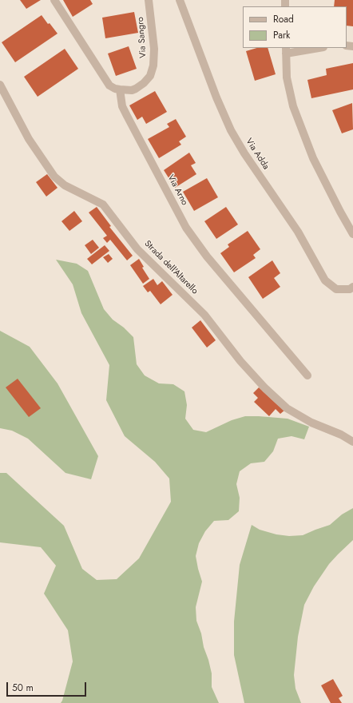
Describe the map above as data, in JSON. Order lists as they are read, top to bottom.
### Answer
{
  "streets": {
    "street": [
      "Via Sangro",
      "Via Adda",
      "Via Arno",
      "Strada dell'Altarello"
    ]
  },
  "crossings": [
    ["Via Sangro", "Via Arno"]
  ],
  "legend": ["Road", "Park"],
  "scale_bar": "50 m"
}
